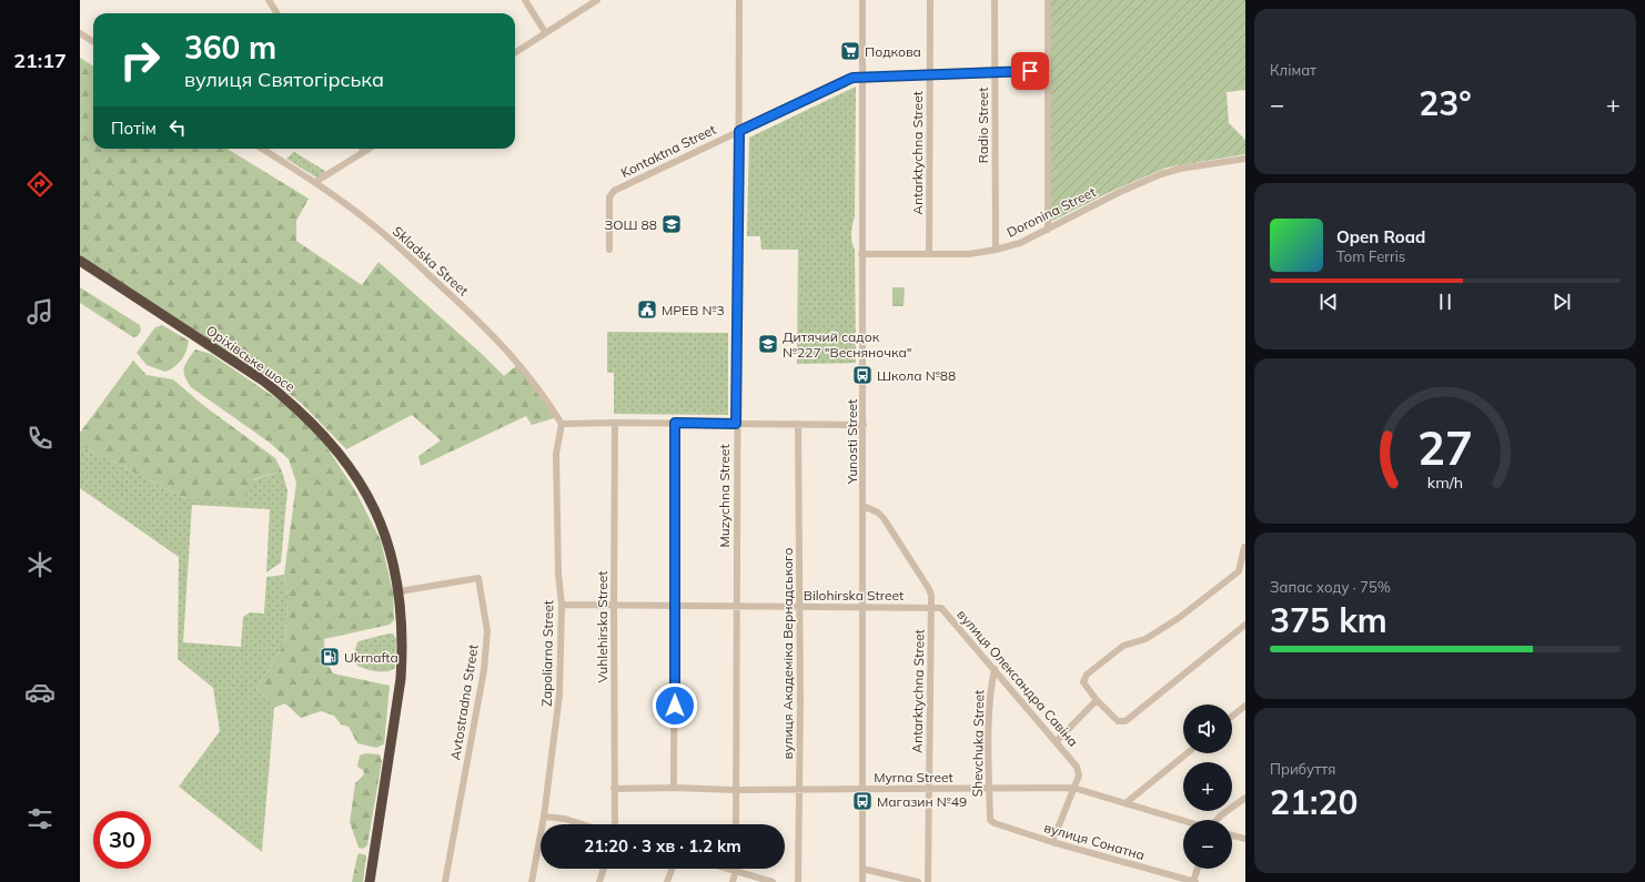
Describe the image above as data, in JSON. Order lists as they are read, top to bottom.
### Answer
{
  "streets": {
    "highway": ["Оріхівське шосе"],
    "street": [
      "Radio Street",
      "Kontaktna Street",
      "Antarktychna Street",
      "Doronina Street",
      "Skladska Street",
      "Yunosti Street",
      "Muzychna Street",
      "Bilohirska Street",
      "Vuhlehirska Street",
      "Zapoliarna Street",
      "вулиця Академіка Вернадського",
      "вулиця Олександра Савіна",
      "Avtostradna Street",
      "Shevchuka Street",
      "Myrna Street",
      "вулиця Сонатна"
    ]
  },
  "crossings": [
    ["Radio Street", "Kontaktna Street"],
    ["Radio Street", "Doronina Street"],
    ["Kontaktna Street", "Antarktychna Street"],
    ["Kontaktna Street", "Yunosti Street"],
    ["Kontaktna Street", "Muzychna Street"],
    ["Antarktychna Street", "Doronina Street"],
    ["Antarktychna Street", "Bilohirska Street"],
    ["Antarktychna Street", "вулиця Олександра Савіна"],
    ["Antarktychna Street", "Myrna Street"],
    ["Doronina Street", "Yunosti Street"],
    ["Skladska Street", "Zapoliarna Street"],
    ["Оріхівське шосе", "Avtostradna Street"],
    ["Yunosti Street", "Bilohirska Street"],
    ["Yunosti Street", "Myrna Street"],
    ["Muzychna Street", "Bilohirska Street"],
    ["Muzychna Street", "Myrna Street"],
    ["Bilohirska Street", "Vuhlehirska Street"],
    ["Bilohirska Street", "Zapoliarna Street"],
    ["Bilohirska Street", "вулиця Академіка Вернадського"],
    ["Bilohirska Street", "вулиця Олександра Савіна"],
    ["Vuhlehirska Street", "Myrna Street"],
    ["вулиця Академіка Вернадського", "Myrna Street"],
    ["вулиця Олександра Савіна", "Shevchuka Street"],
    ["вулиця Олександра Савіна", "Myrna Street"],
    ["вулиця Олександра Савіна", "вулиця Сонатна"],
    ["Shevchuka Street", "Myrna Street"],
    ["Shevchuka Street", "вулиця Сонатна"]
  ],
  "places": {
    "supermarket": ["Подкова"],
    "school or university": ["ЗОШ 88", "Дитячий садок №227 \"Весняночка\""],
    "public building": ["МРЕВ №3"],
    "bus stop": ["Школа №88", "Магазин №49"],
    "fuel station": ["Ukrnafta"]
  },
  "page": {
    "tabs": "21:17",
    "tile": [
      "Клімат",
      ["Запас ходу · 75%", "375 km"],
      ["Прибуття", "21:20"]
    ],
    "turn": ["360 m", "вулиця Святогірська"],
    "heat": ["−", "23°", "+"],
    "then": "Потім",
    "song": ["Open Road", "Tom Ferris"],
    "map_buttons": ["+", "−"],
    "limit": "30",
    "trip": "21:20 · 3 хв · 1.2 km",
    "gauge": ["27", "km/h"]
  }
}
